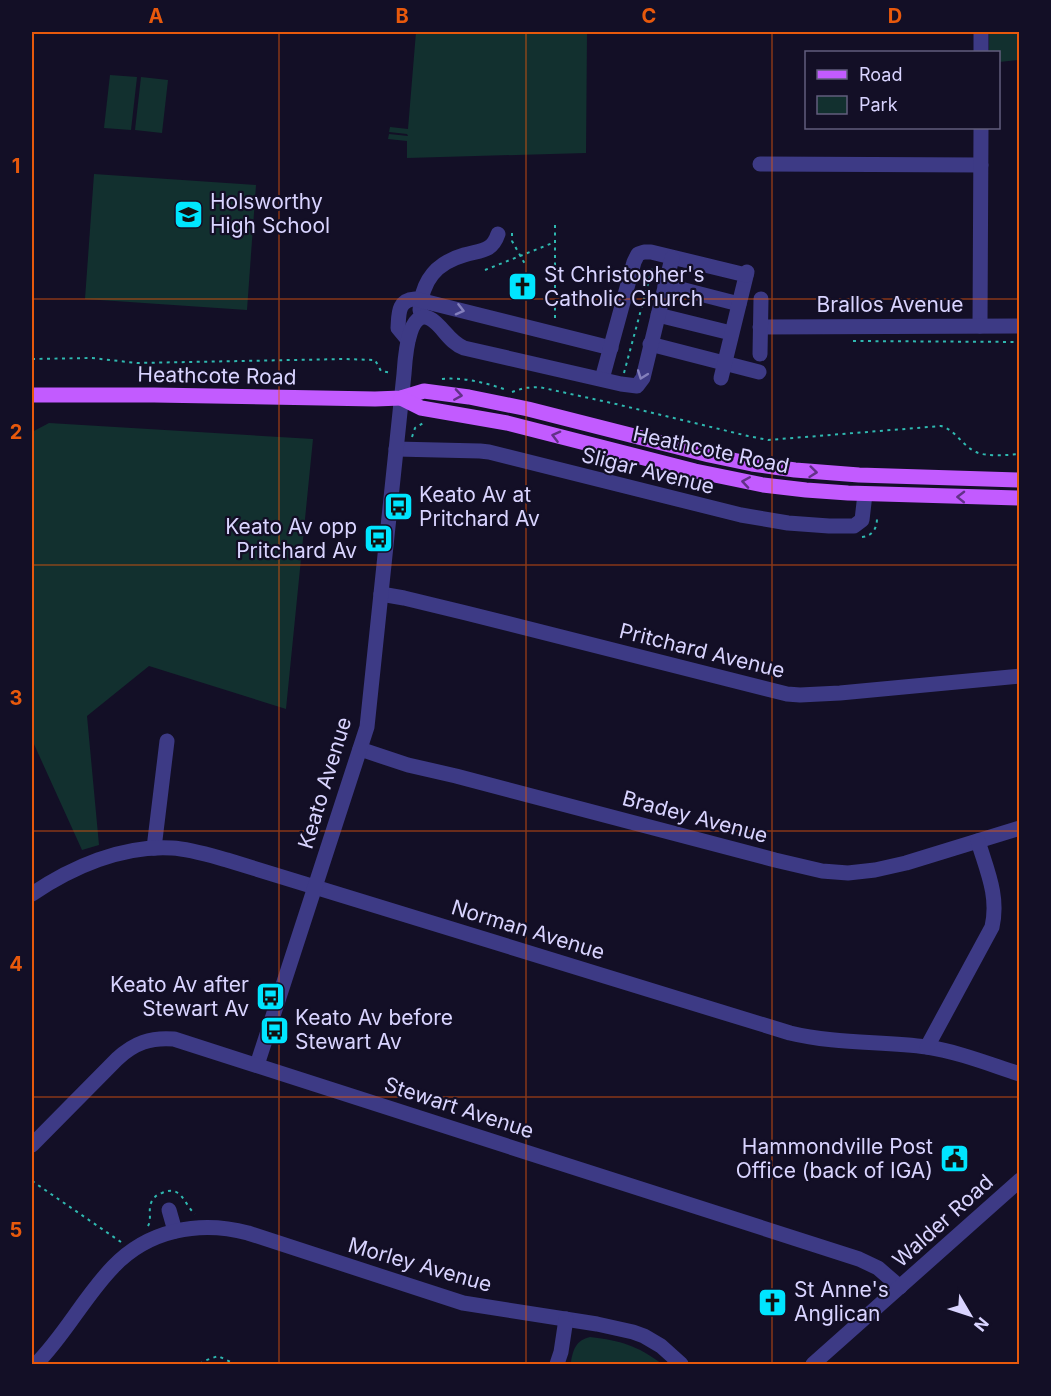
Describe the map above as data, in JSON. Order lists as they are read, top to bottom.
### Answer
{
  "streets": {
    "main road": ["Heathcote Road"],
    "street": [
      "Brallos Avenue",
      "Sligar Avenue",
      "Pritchard Avenue",
      "Keato Avenue",
      "Bradey Avenue",
      "Norman Avenue",
      "Stewart Avenue",
      "Walder Road",
      "Morley Avenue"
    ]
  },
  "crossings": [
    ["Heathcote Road", "Sligar Avenue"],
    ["Heathcote Road", "Keato Avenue"],
    ["Sligar Avenue", "Keato Avenue"],
    ["Pritchard Avenue", "Keato Avenue"],
    ["Keato Avenue", "Bradey Avenue"],
    ["Keato Avenue", "Norman Avenue"],
    ["Keato Avenue", "Stewart Avenue"],
    ["Stewart Avenue", "Walder Road"]
  ],
  "places": {
    "school or university": ["Holsworthy High School"],
    "church": ["St Christopher's Catholic Church", "St Anne's Anglican"],
    "bus stop": [
      "Keato Av at Pritchard Av",
      "Keato Av opp Pritchard Av",
      "Keato Av after Stewart Av",
      "Keato Av before Stewart Av"
    ],
    "public building": ["Hammondville Post Office (back of IGA)"]
  },
  "legend": ["Road", "Park"],
  "north": "bottom right",
  "grid": {
    "columns": [
      "A",
      "B",
      "C",
      "D"
    ],
    "rows": [
      "1",
      "2",
      "3",
      "4",
      "5"
    ]
  }
}
